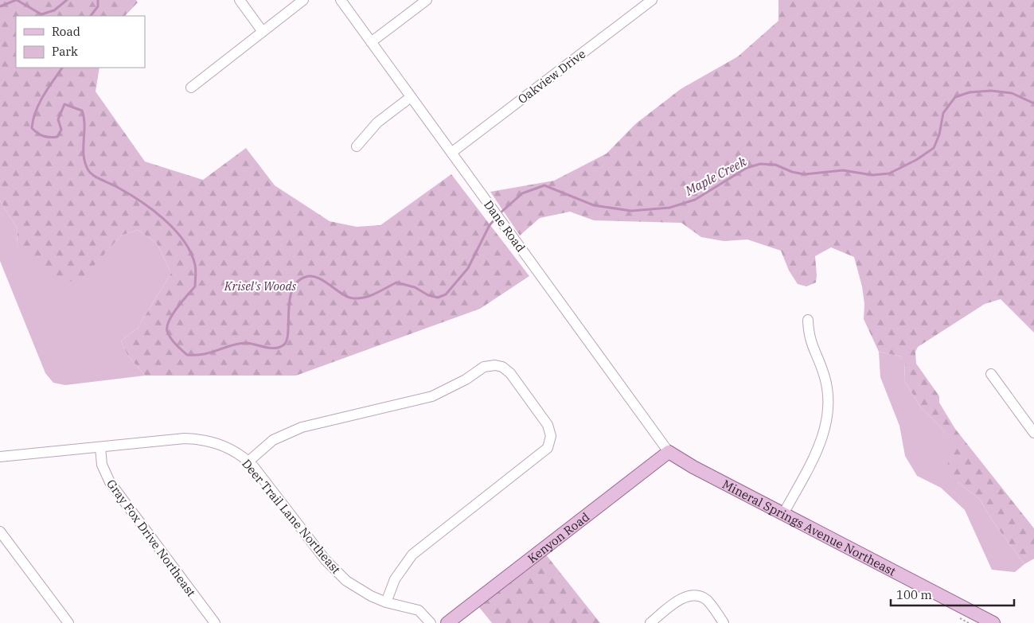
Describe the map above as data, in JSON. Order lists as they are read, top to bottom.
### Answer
{
  "streets": {
    "main road": ["Mineral Springs Avenue Northeast", "Kenyon Road"],
    "street": [
      "Oakview Drive",
      "Dane Road",
      "Deer Trail Lane Northeast",
      "Gray Fox Drive Northeast"
    ]
  },
  "crossings": [
    ["Oakview Drive", "Dane Road"],
    ["Dane Road", "Mineral Springs Avenue Northeast"],
    ["Dane Road", "Kenyon Road"],
    ["Deer Trail Lane Northeast", "Gray Fox Drive Northeast"],
    ["Mineral Springs Avenue Northeast", "Kenyon Road"]
  ],
  "water": ["Maple Creek"],
  "parks": ["Krisel's Woods"],
  "legend": ["Road", "Park"],
  "scale_bar": "100 m"
}
